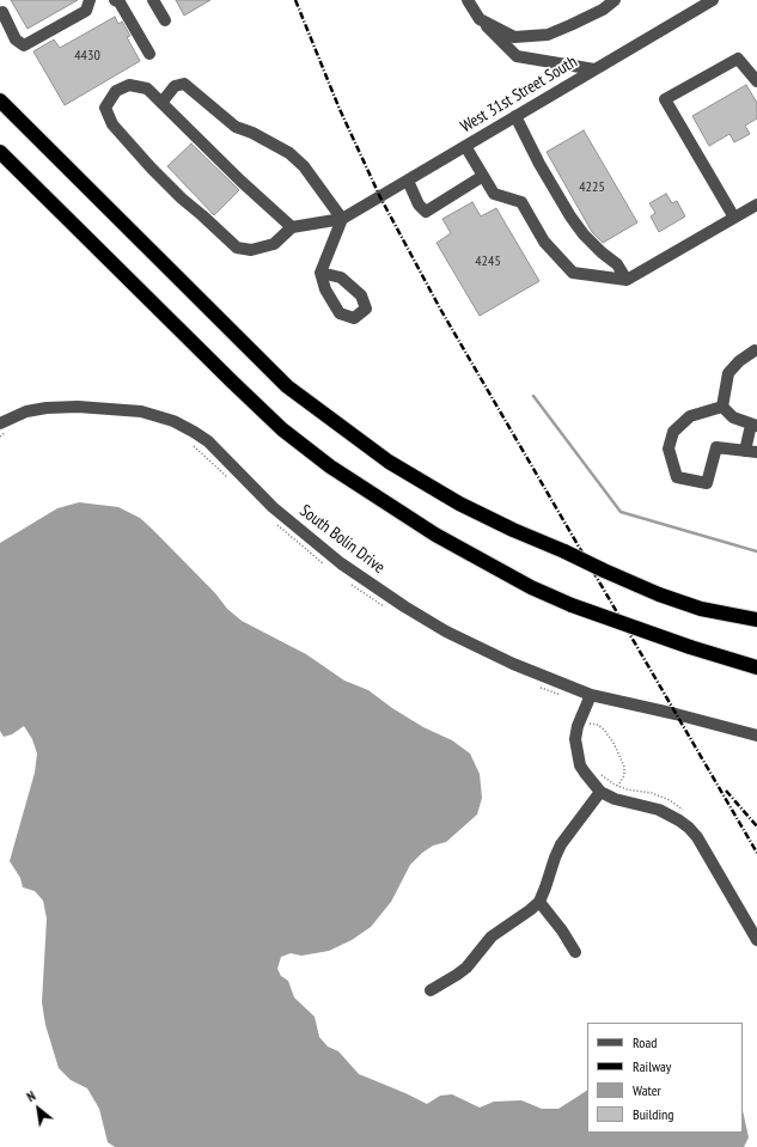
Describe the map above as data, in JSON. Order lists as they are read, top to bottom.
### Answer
{
  "streets": {
    "street": ["West 31st Street South", "South Bolin Drive"]
  },
  "house_numbers": ["4430", "4225", "4245"],
  "legend": [
    "Road",
    "Railway",
    "Water",
    "Building"
  ],
  "north": "top left"
}
